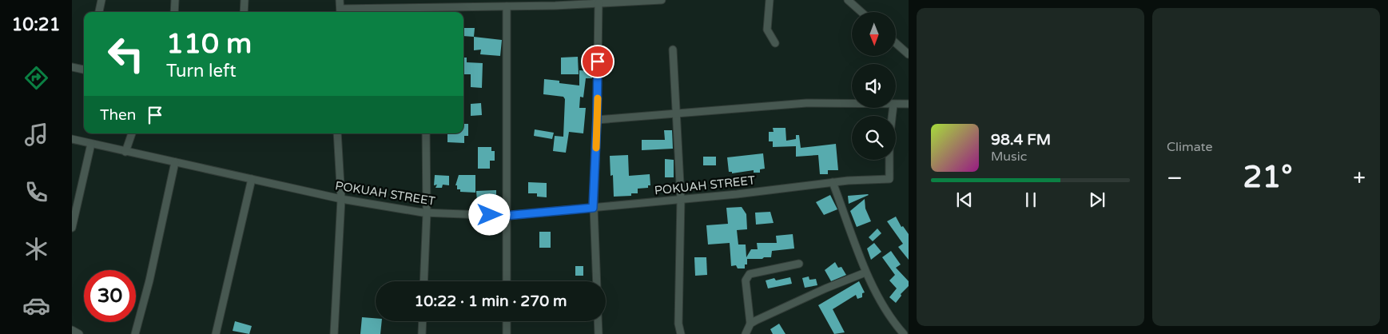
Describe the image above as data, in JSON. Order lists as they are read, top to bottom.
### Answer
{
  "streets": {
    "street": ["POKUAH STREET"]
  },
  "north": "bottom",
  "page": {
    "tabs": "10:21",
    "tile": "Climate",
    "turn": ["110 m", "Turn left"],
    "then": "Then",
    "song": ["98.4 FM", "Music"],
    "heat": ["−", "21°", "+"],
    "limit": "30",
    "trip": "10:22 · 1 min · 270 m"
  }
}
